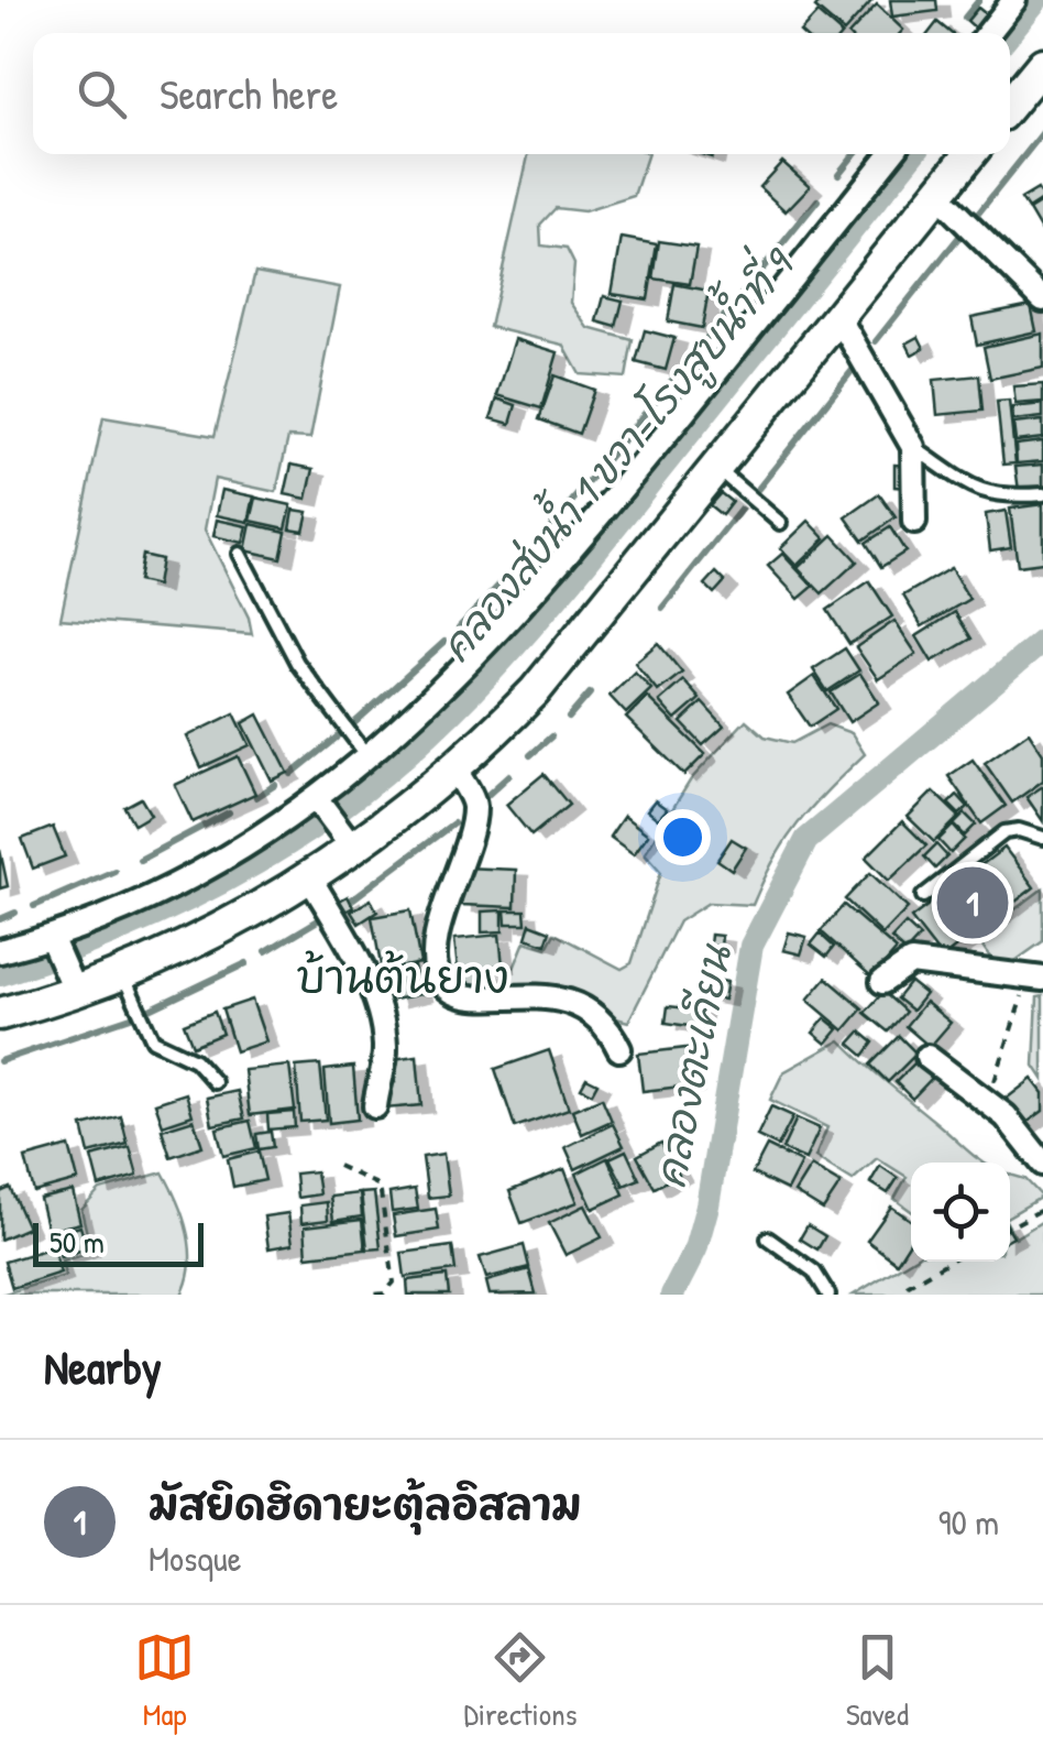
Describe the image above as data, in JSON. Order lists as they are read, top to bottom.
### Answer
{
  "districts": ["บ้านต้นยาง"],
  "water": ["คลองส่งน้ำ 1 ขวา-โรงสูบน้ำที่ 9", "คลองตะเคียน"],
  "scale_bar": "50 m",
  "page": {
    "search": "Search here",
    "pins": "1",
    "scale": "50 m",
    "heading": "Nearby",
    "list": [
      {
        "mark": "1",
        "name": "มัสยิดฮิดายะตุ้ลอิสลาม",
        "note": "Mosque",
        "value": "90 m"
      }
    ],
    "nav": ["Map", "Directions", "Saved"]
  }
}
